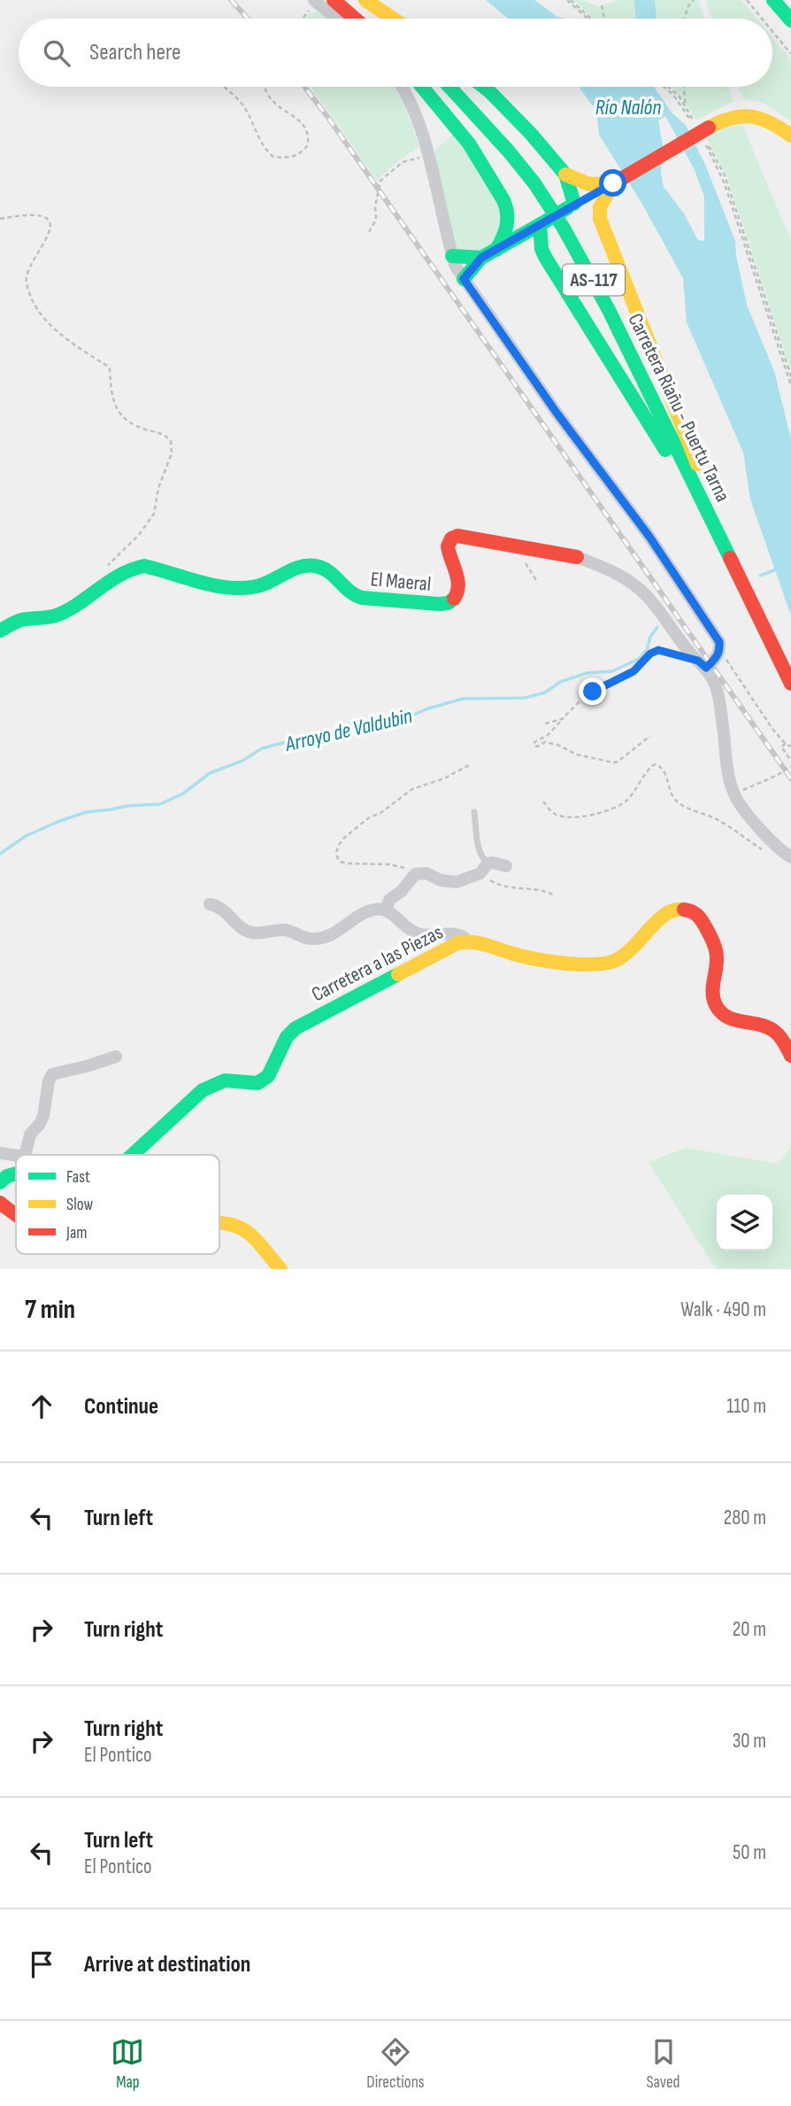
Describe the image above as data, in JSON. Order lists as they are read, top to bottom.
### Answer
{
  "streets": {
    "main road": [
      "AS-117",
      "Carretera Riañu - Puertu Tarna",
      "El Maeral",
      "Carretera a las Piezas"
    ]
  },
  "water": ["Río Nalón", "Arroyo de Valdubin"],
  "legend": ["Fast", "Slow", "Jam"],
  "page": {
    "search": "Search here",
    "heading": ["7 min", "Walk · 490 m"],
    "list": [
      ["Continue", "110 m"],
      ["Turn left", "280 m"],
      ["Turn right", "20 m"],
      ["Turn right", "El Pontico", "30 m"],
      ["Turn left", "El Pontico", "50 m"],
      "Arrive at destination"
    ],
    "nav": ["Map", "Directions", "Saved"]
  }
}
